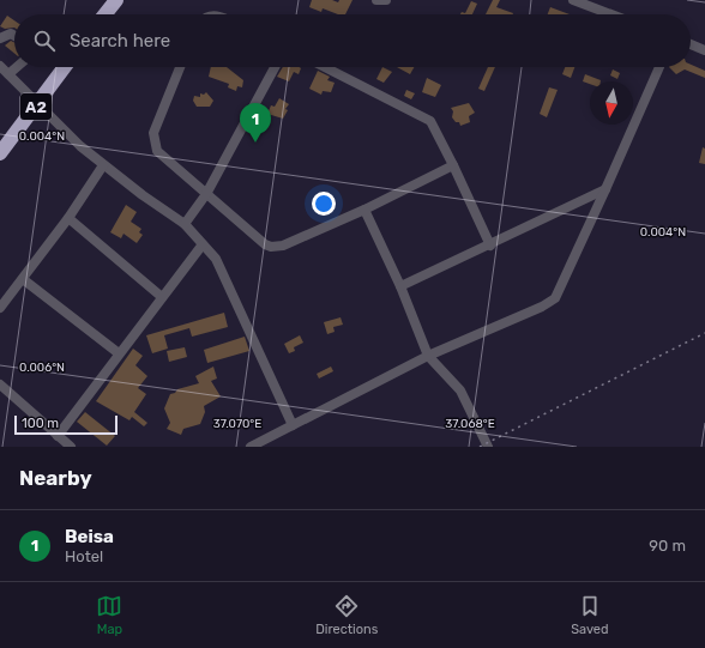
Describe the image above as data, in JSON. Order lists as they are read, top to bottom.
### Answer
{
  "streets": {
    "highway": ["A2"]
  },
  "scale_bar": "100 m",
  "north": "bottom",
  "page": {
    "search": "Search here",
    "pins": "1",
    "scale": "100 m",
    "heading": "Nearby",
    "list": [
      {
        "mark": "1",
        "name": "Beisa",
        "note": "Hotel",
        "value": "90 m"
      }
    ],
    "nav": ["Map", "Directions", "Saved"]
  },
  "coordinates": [
    "0.004°N",
    "0.006°N",
    "37.070°E",
    "37.068°E"
  ]
}
